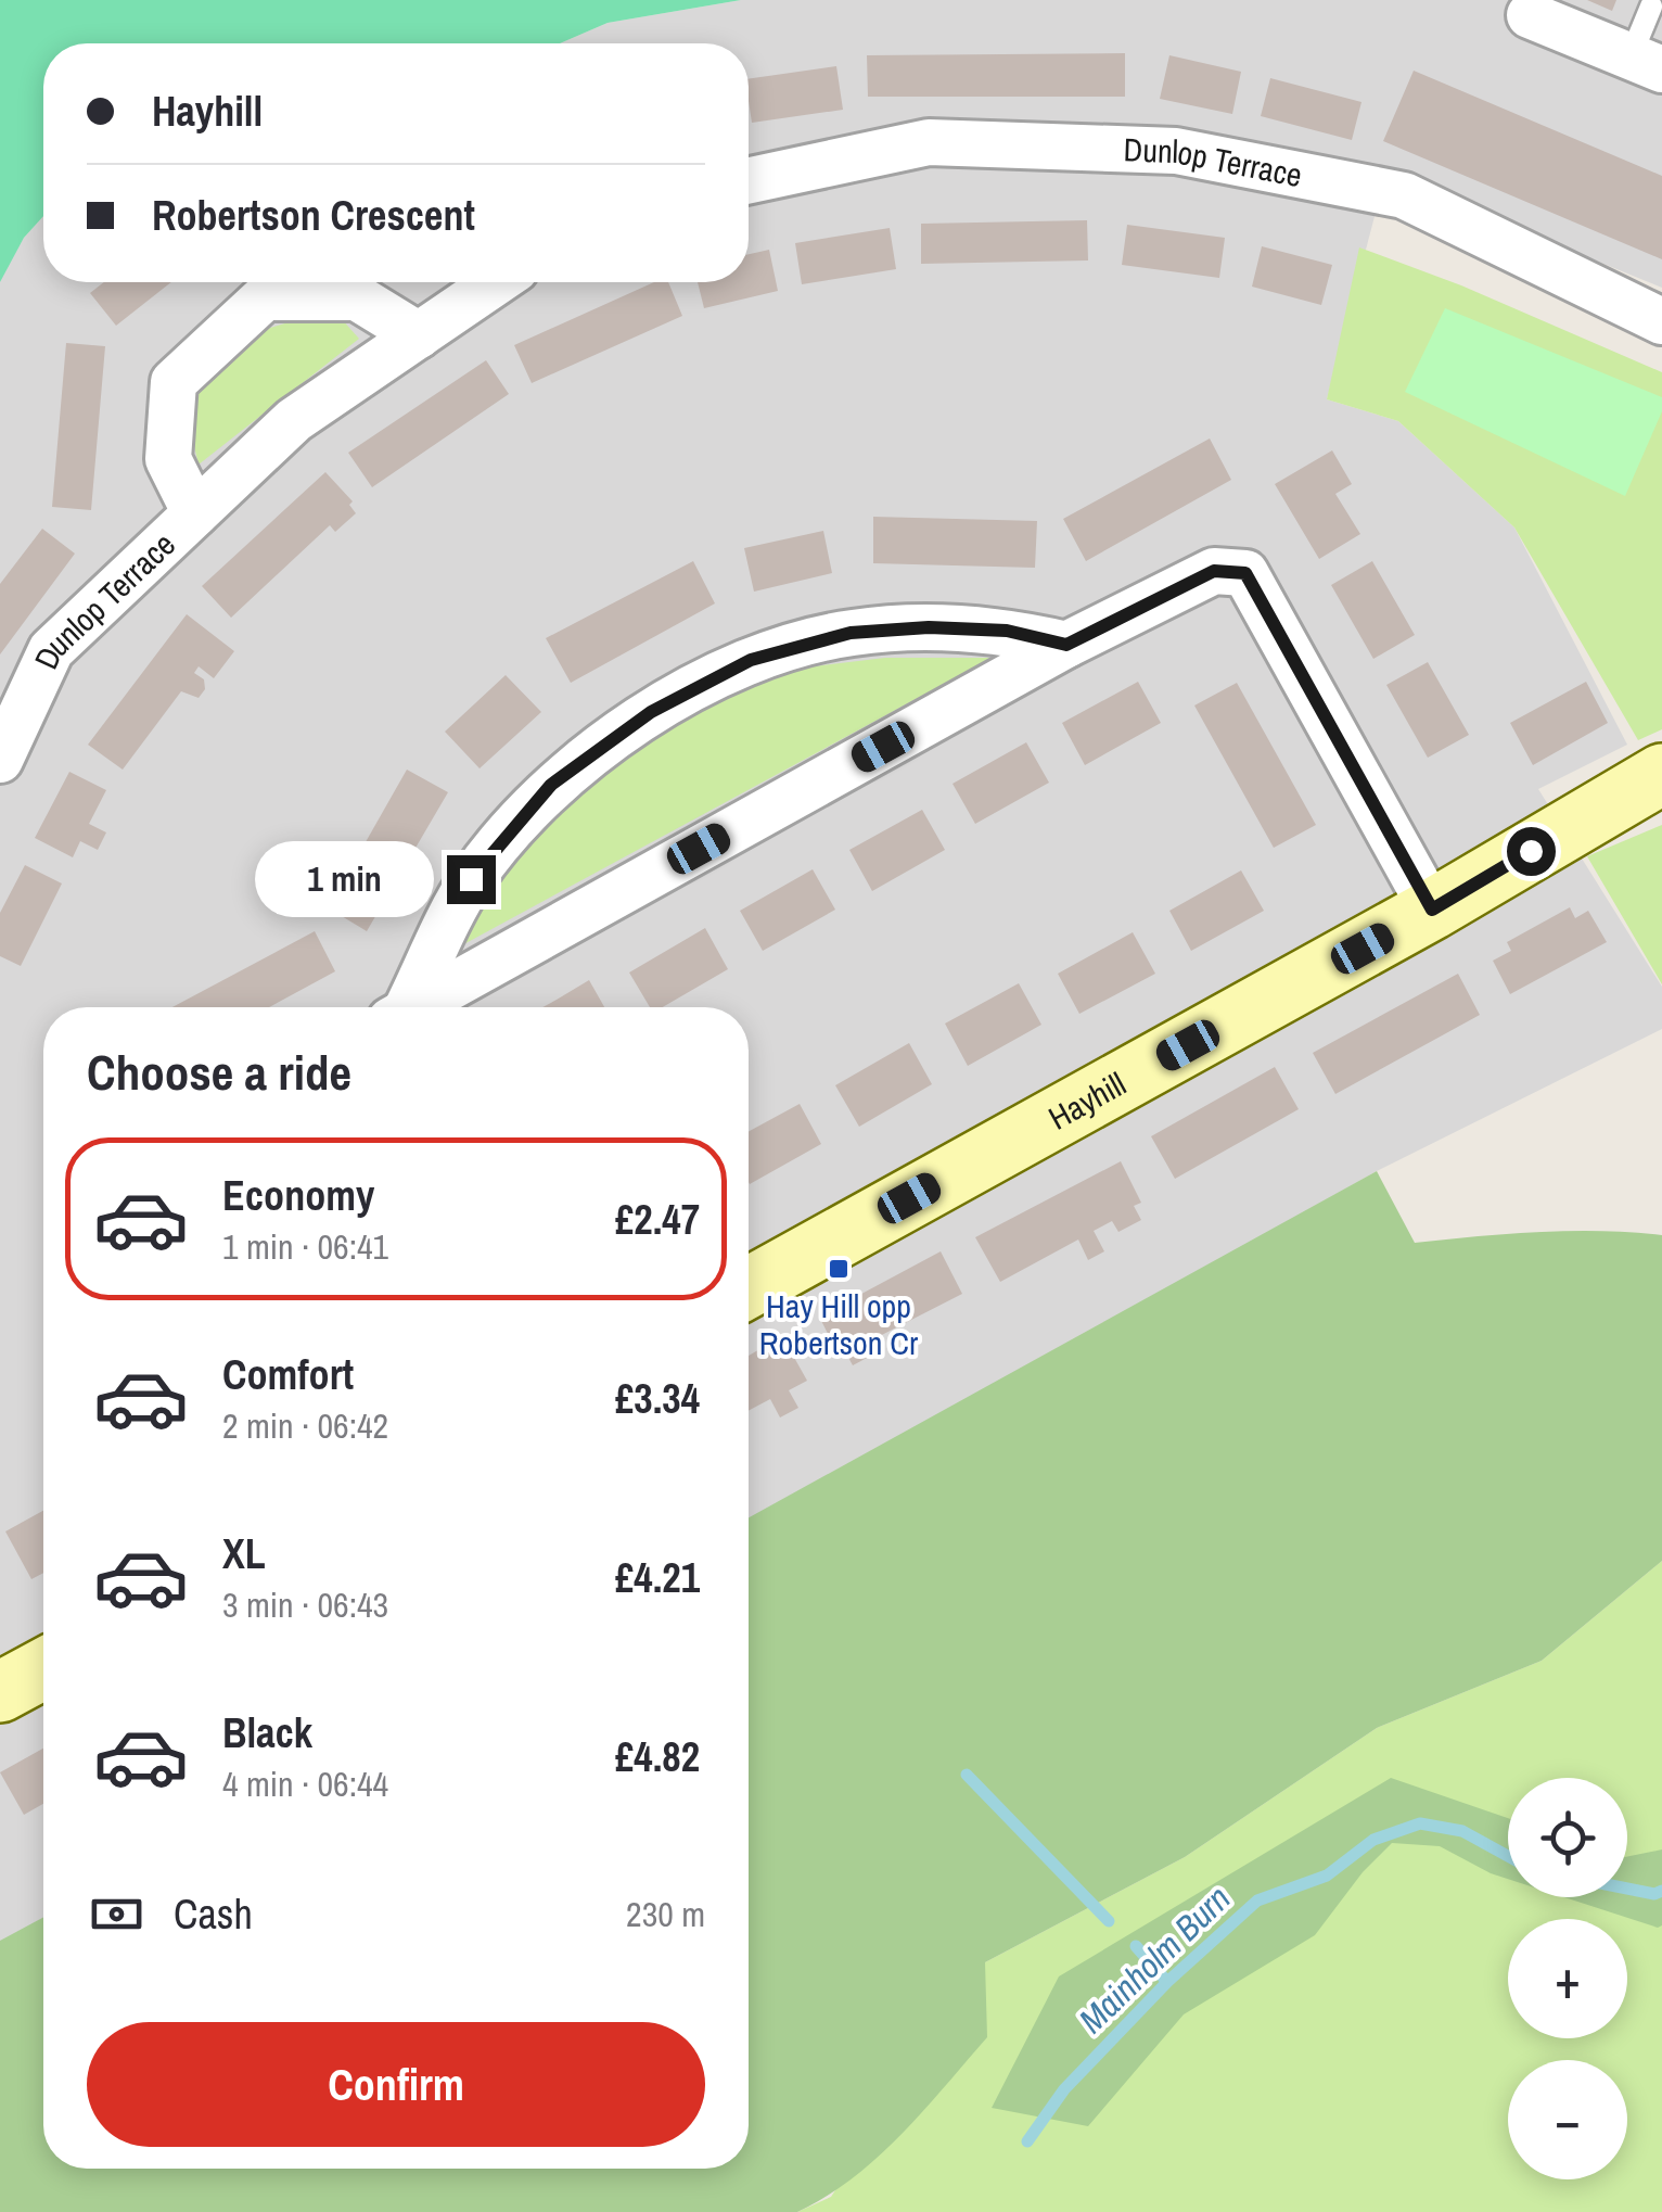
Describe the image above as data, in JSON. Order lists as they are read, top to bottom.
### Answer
{
  "streets": {
    "street": ["Dunlop Terrace", "Hayhill"]
  },
  "water": ["Mainholm Burn"],
  "places": {
    "transit": ["Hay Hill opp Robertson Cr"]
  },
  "page": {
    "banner": ["Hayhill", "Robertson Crescent"],
    "bubble": "1 min",
    "heading": "Choose a ride",
    "list": [
      {
        "name": "Economy",
        "note": "1 min · 06:41",
        "value": "£2.47"
      },
      {
        "name": "Comfort",
        "note": "2 min · 06:42",
        "value": "£3.34"
      },
      {
        "name": "XL",
        "note": "3 min · 06:43",
        "value": "£4.21"
      },
      {
        "name": "Black",
        "note": "4 min · 06:44",
        "value": "£4.82"
      }
    ],
    "map_buttons": ["+", "−"],
    "pay": ["Cash", "230 m"],
    "buttons": "Confirm"
  }
}
